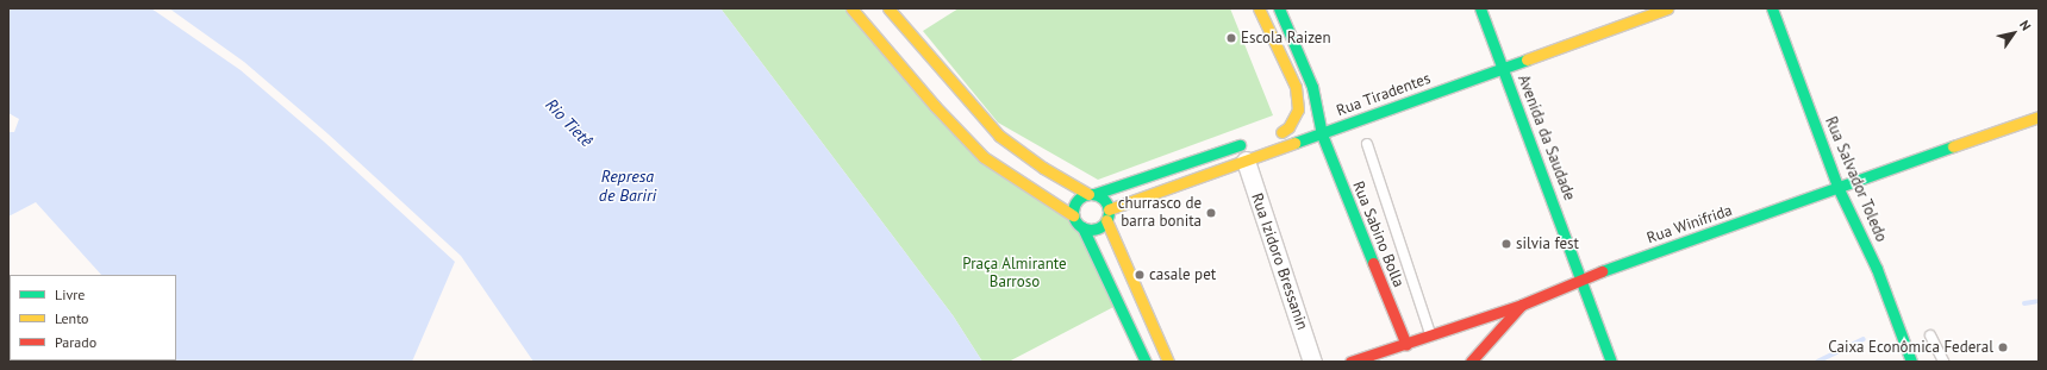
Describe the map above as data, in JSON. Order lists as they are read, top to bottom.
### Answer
{
  "streets": {
    "street": [
      "Rua Tiradentes",
      "Avenida da Saudade",
      "Rua Salvador Toledo",
      "Rua Winifrida",
      "Rua Sabino Bolla",
      "Rua Izidoro Bressanin"
    ]
  },
  "crossings": [
    ["Rua Tiradentes", "Avenida da Saudade"],
    ["Rua Tiradentes", "Rua Sabino Bolla"],
    ["Rua Tiradentes", "Rua Izidoro Bressanin"],
    ["Avenida da Saudade", "Rua Winifrida"],
    ["Rua Salvador Toledo", "Rua Winifrida"],
    ["Rua Winifrida", "Rua Sabino Bolla"]
  ],
  "water": ["Rio Tietê", "Represa de Bariri"],
  "parks": ["Praça Almirante Barroso"],
  "places": [
    "Escola Raizen",
    "churrasco de barra bonita",
    "silvia fest",
    "casale pet",
    "Caixa Econômica Federal"
  ],
  "legend": ["Livre", "Lento", "Parado"],
  "north": "top right"
}
